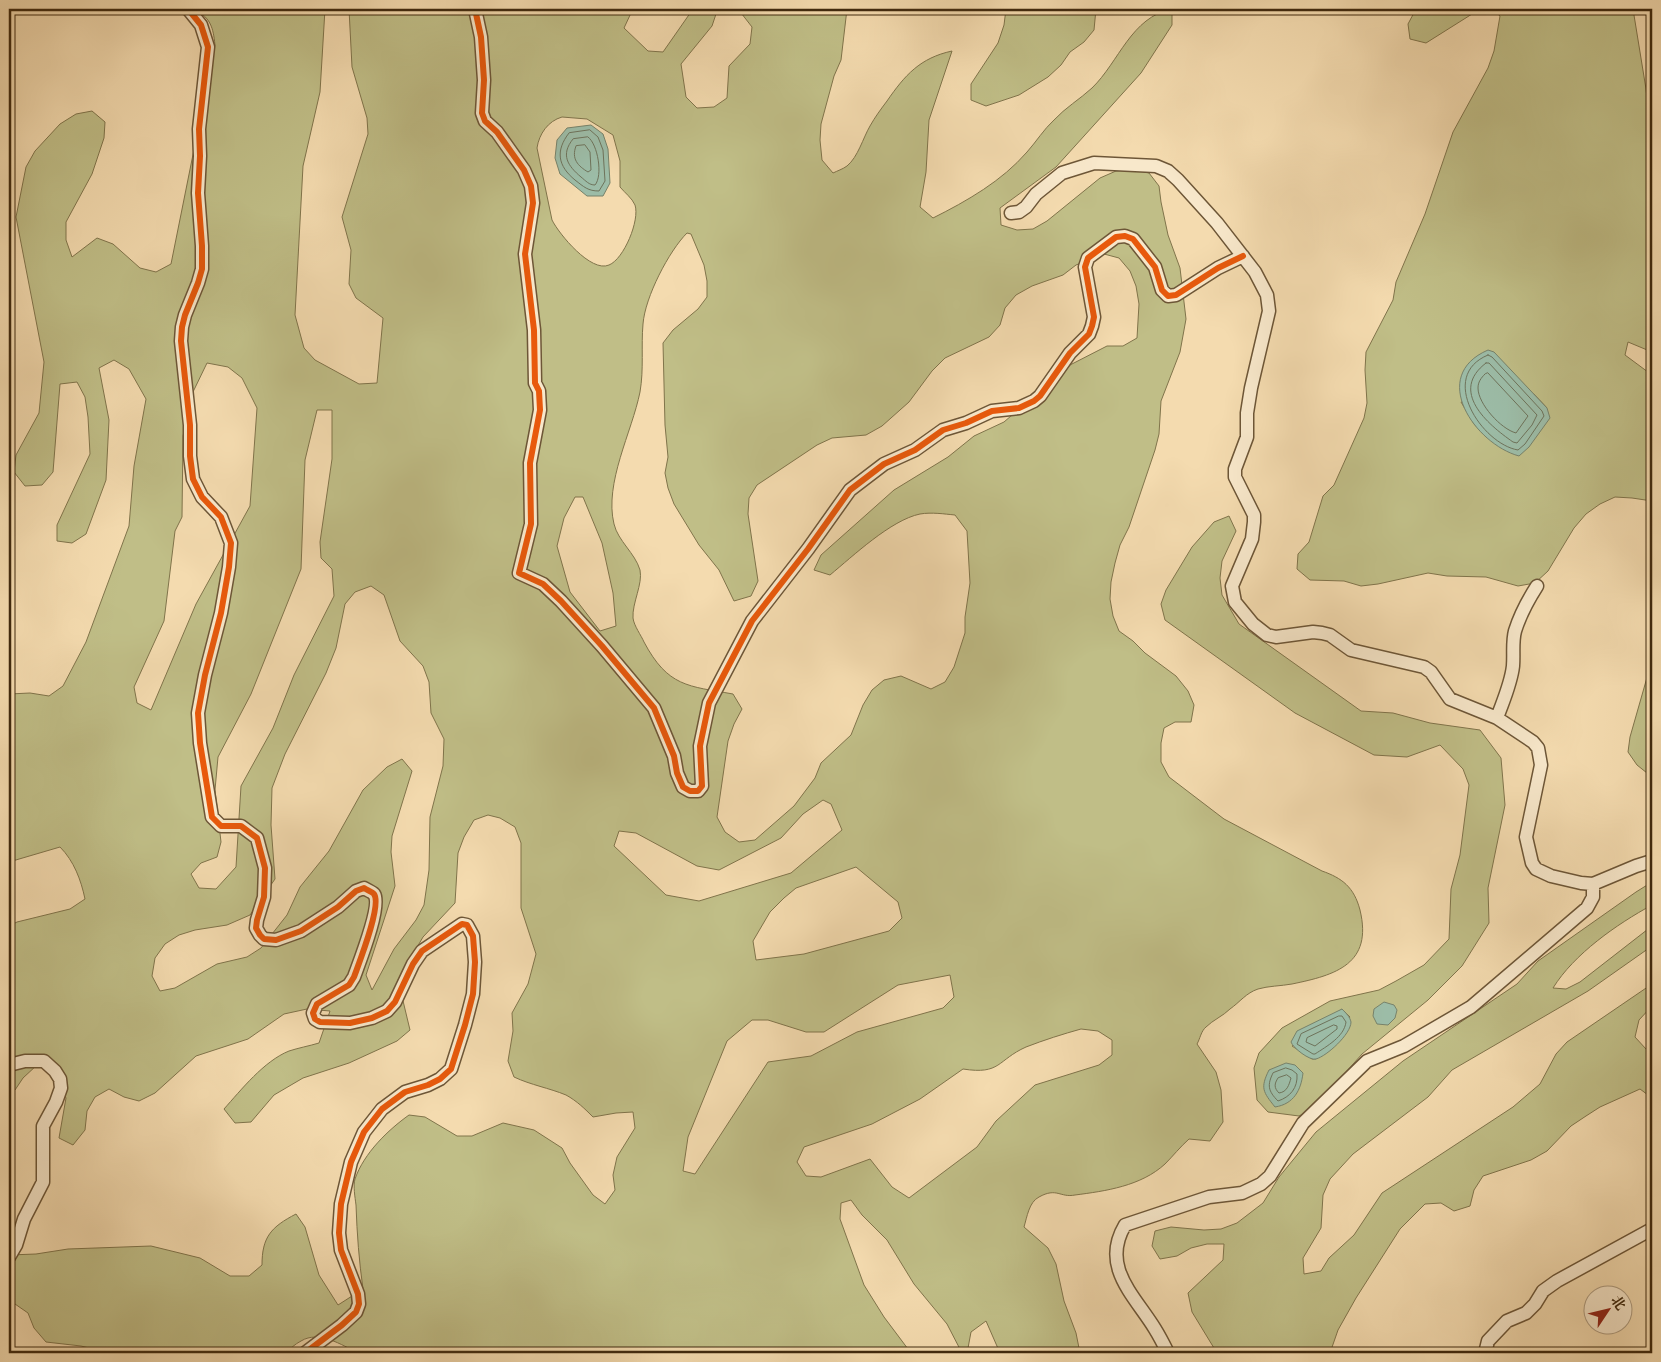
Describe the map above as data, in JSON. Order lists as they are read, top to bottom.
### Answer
{
  "north": "top right"
}
